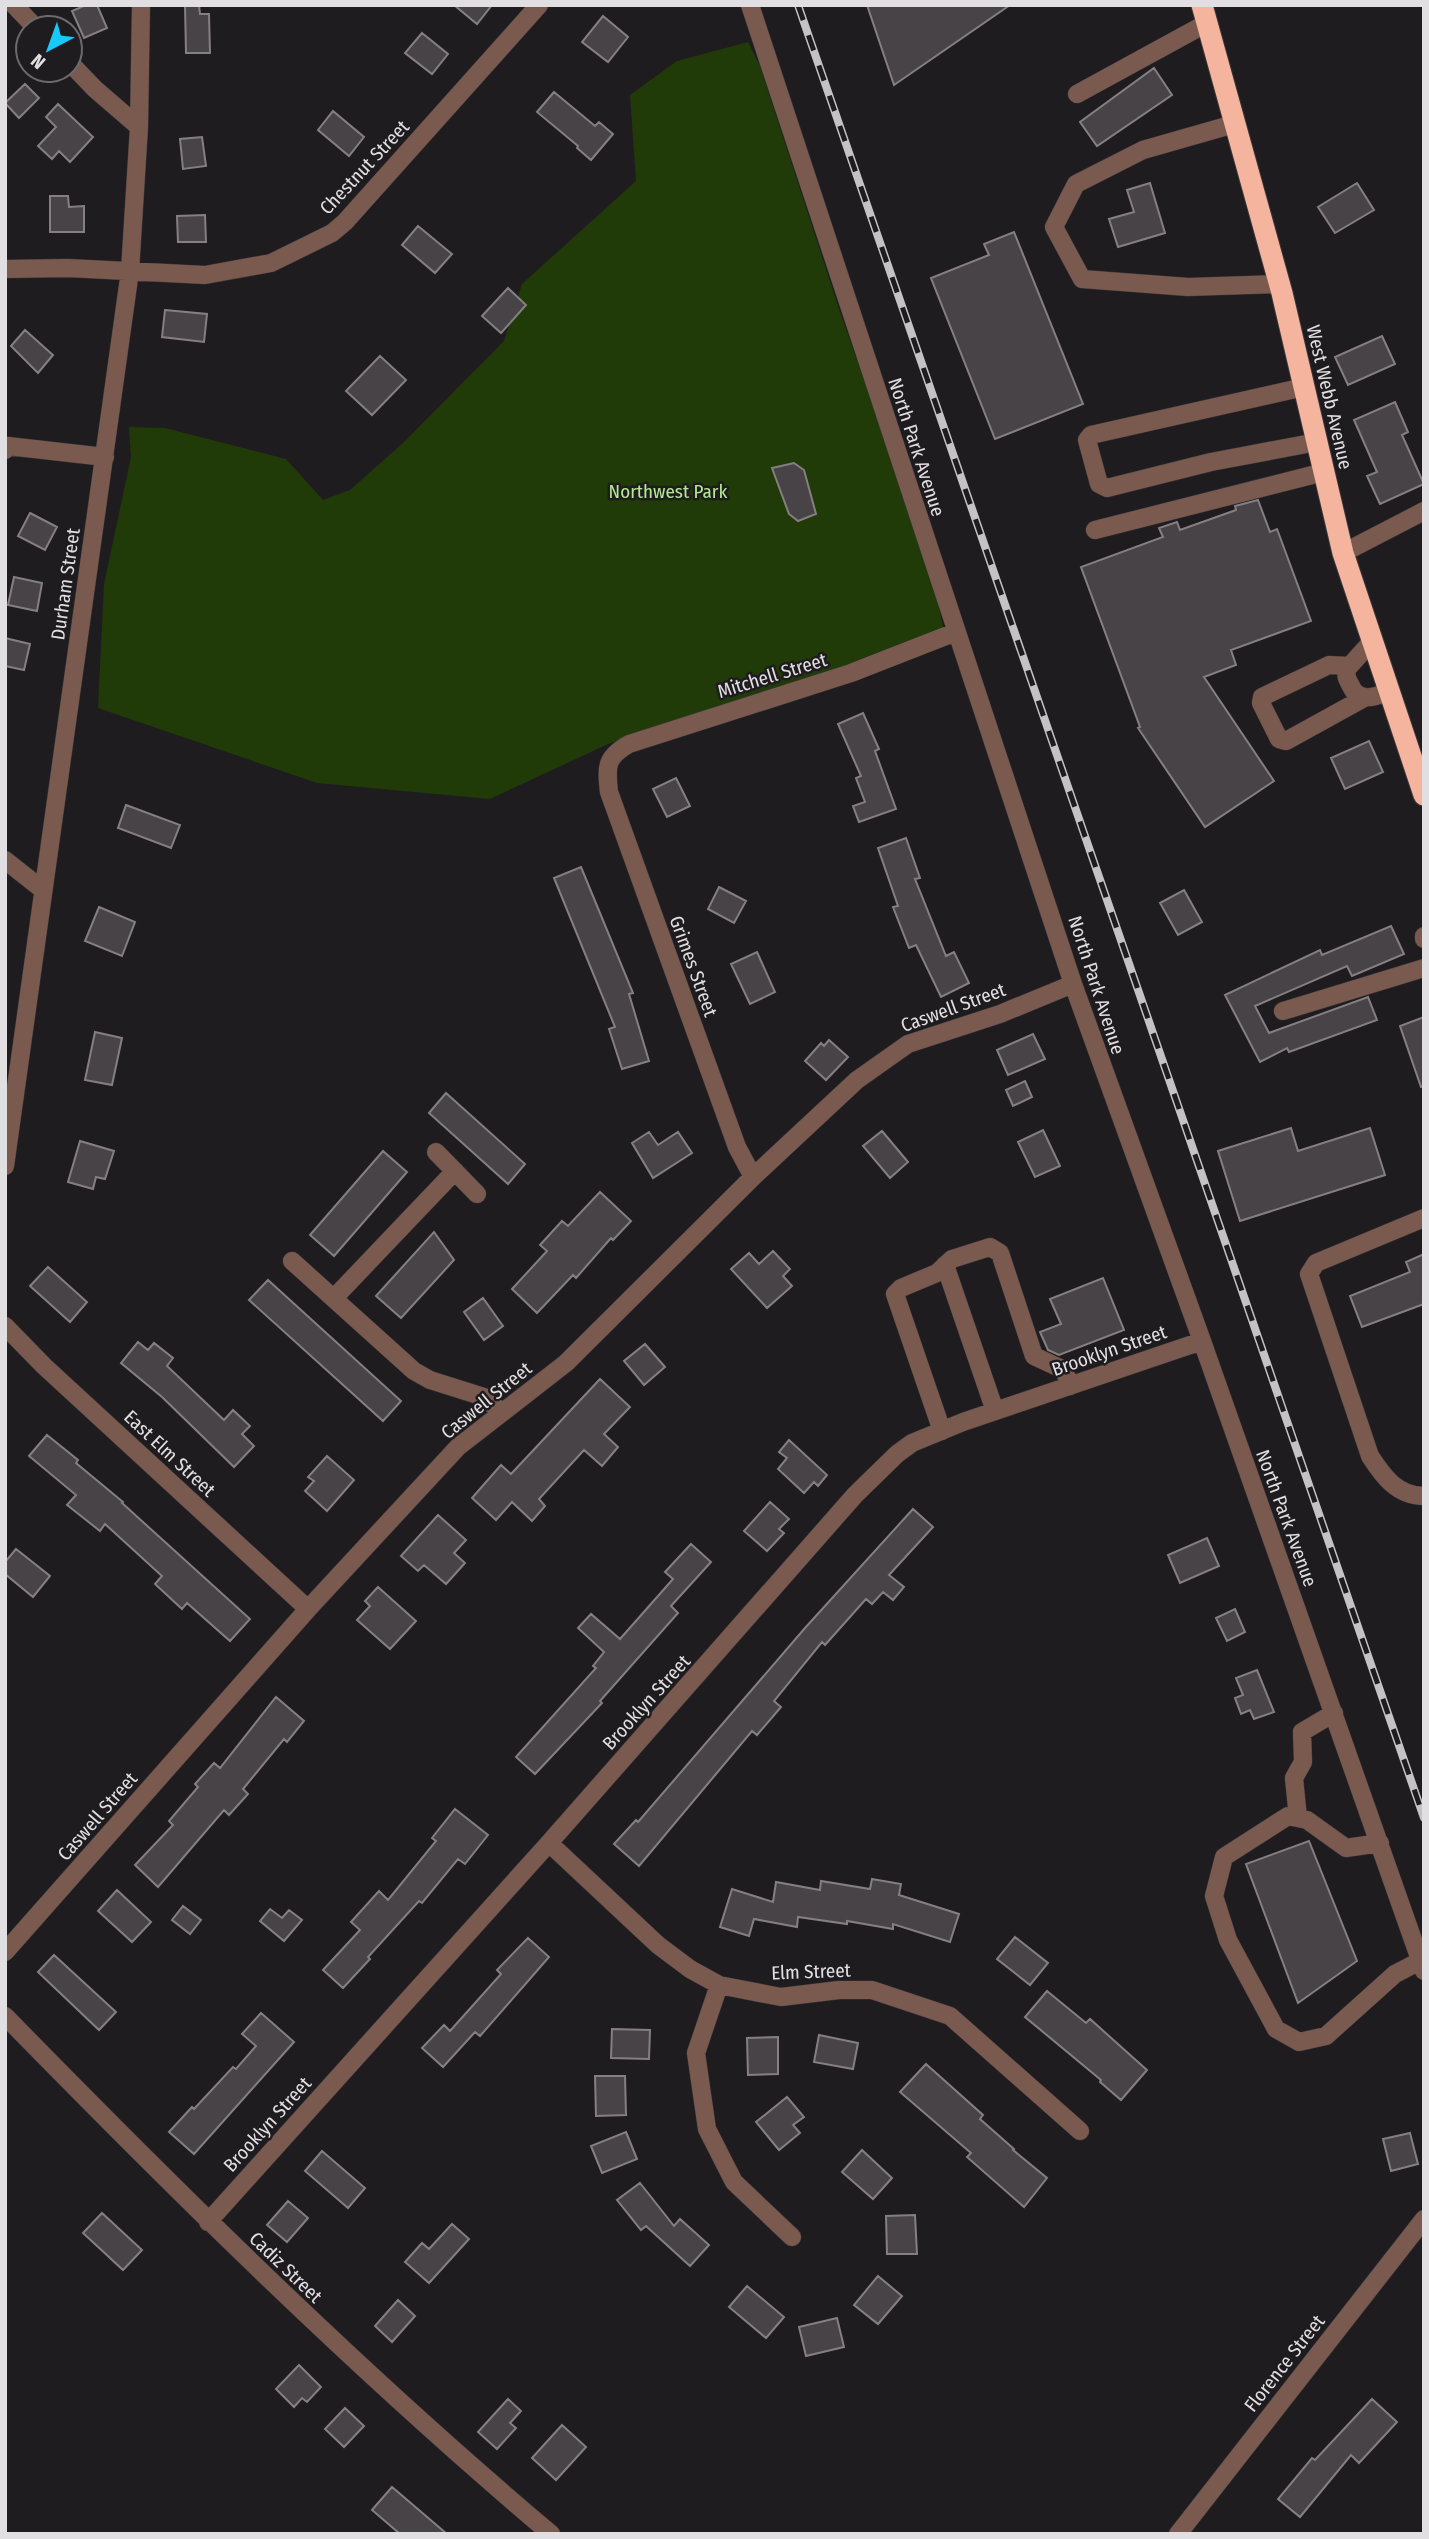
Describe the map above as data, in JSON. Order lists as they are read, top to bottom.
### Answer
{
  "streets": {
    "highway": ["West Webb Avenue"],
    "street": [
      "Chestnut Street",
      "North Park Avenue",
      "Durham Street",
      "Mitchell Street",
      "Grimes Street",
      "Caswell Street",
      "Brooklyn Street",
      "East Elm Street",
      "Elm Street",
      "Cadiz Street",
      "Florence Street"
    ]
  },
  "crossings": [
    ["Chestnut Street", "Durham Street"],
    ["North Park Avenue", "Mitchell Street"],
    ["North Park Avenue", "Caswell Street"],
    ["North Park Avenue", "Brooklyn Street"],
    ["Mitchell Street", "Grimes Street"],
    ["Grimes Street", "Caswell Street"],
    ["Caswell Street", "East Elm Street"],
    ["Brooklyn Street", "Elm Street"],
    ["Brooklyn Street", "Cadiz Street"]
  ],
  "parks": ["Northwest Park"],
  "north": "bottom left"
}
